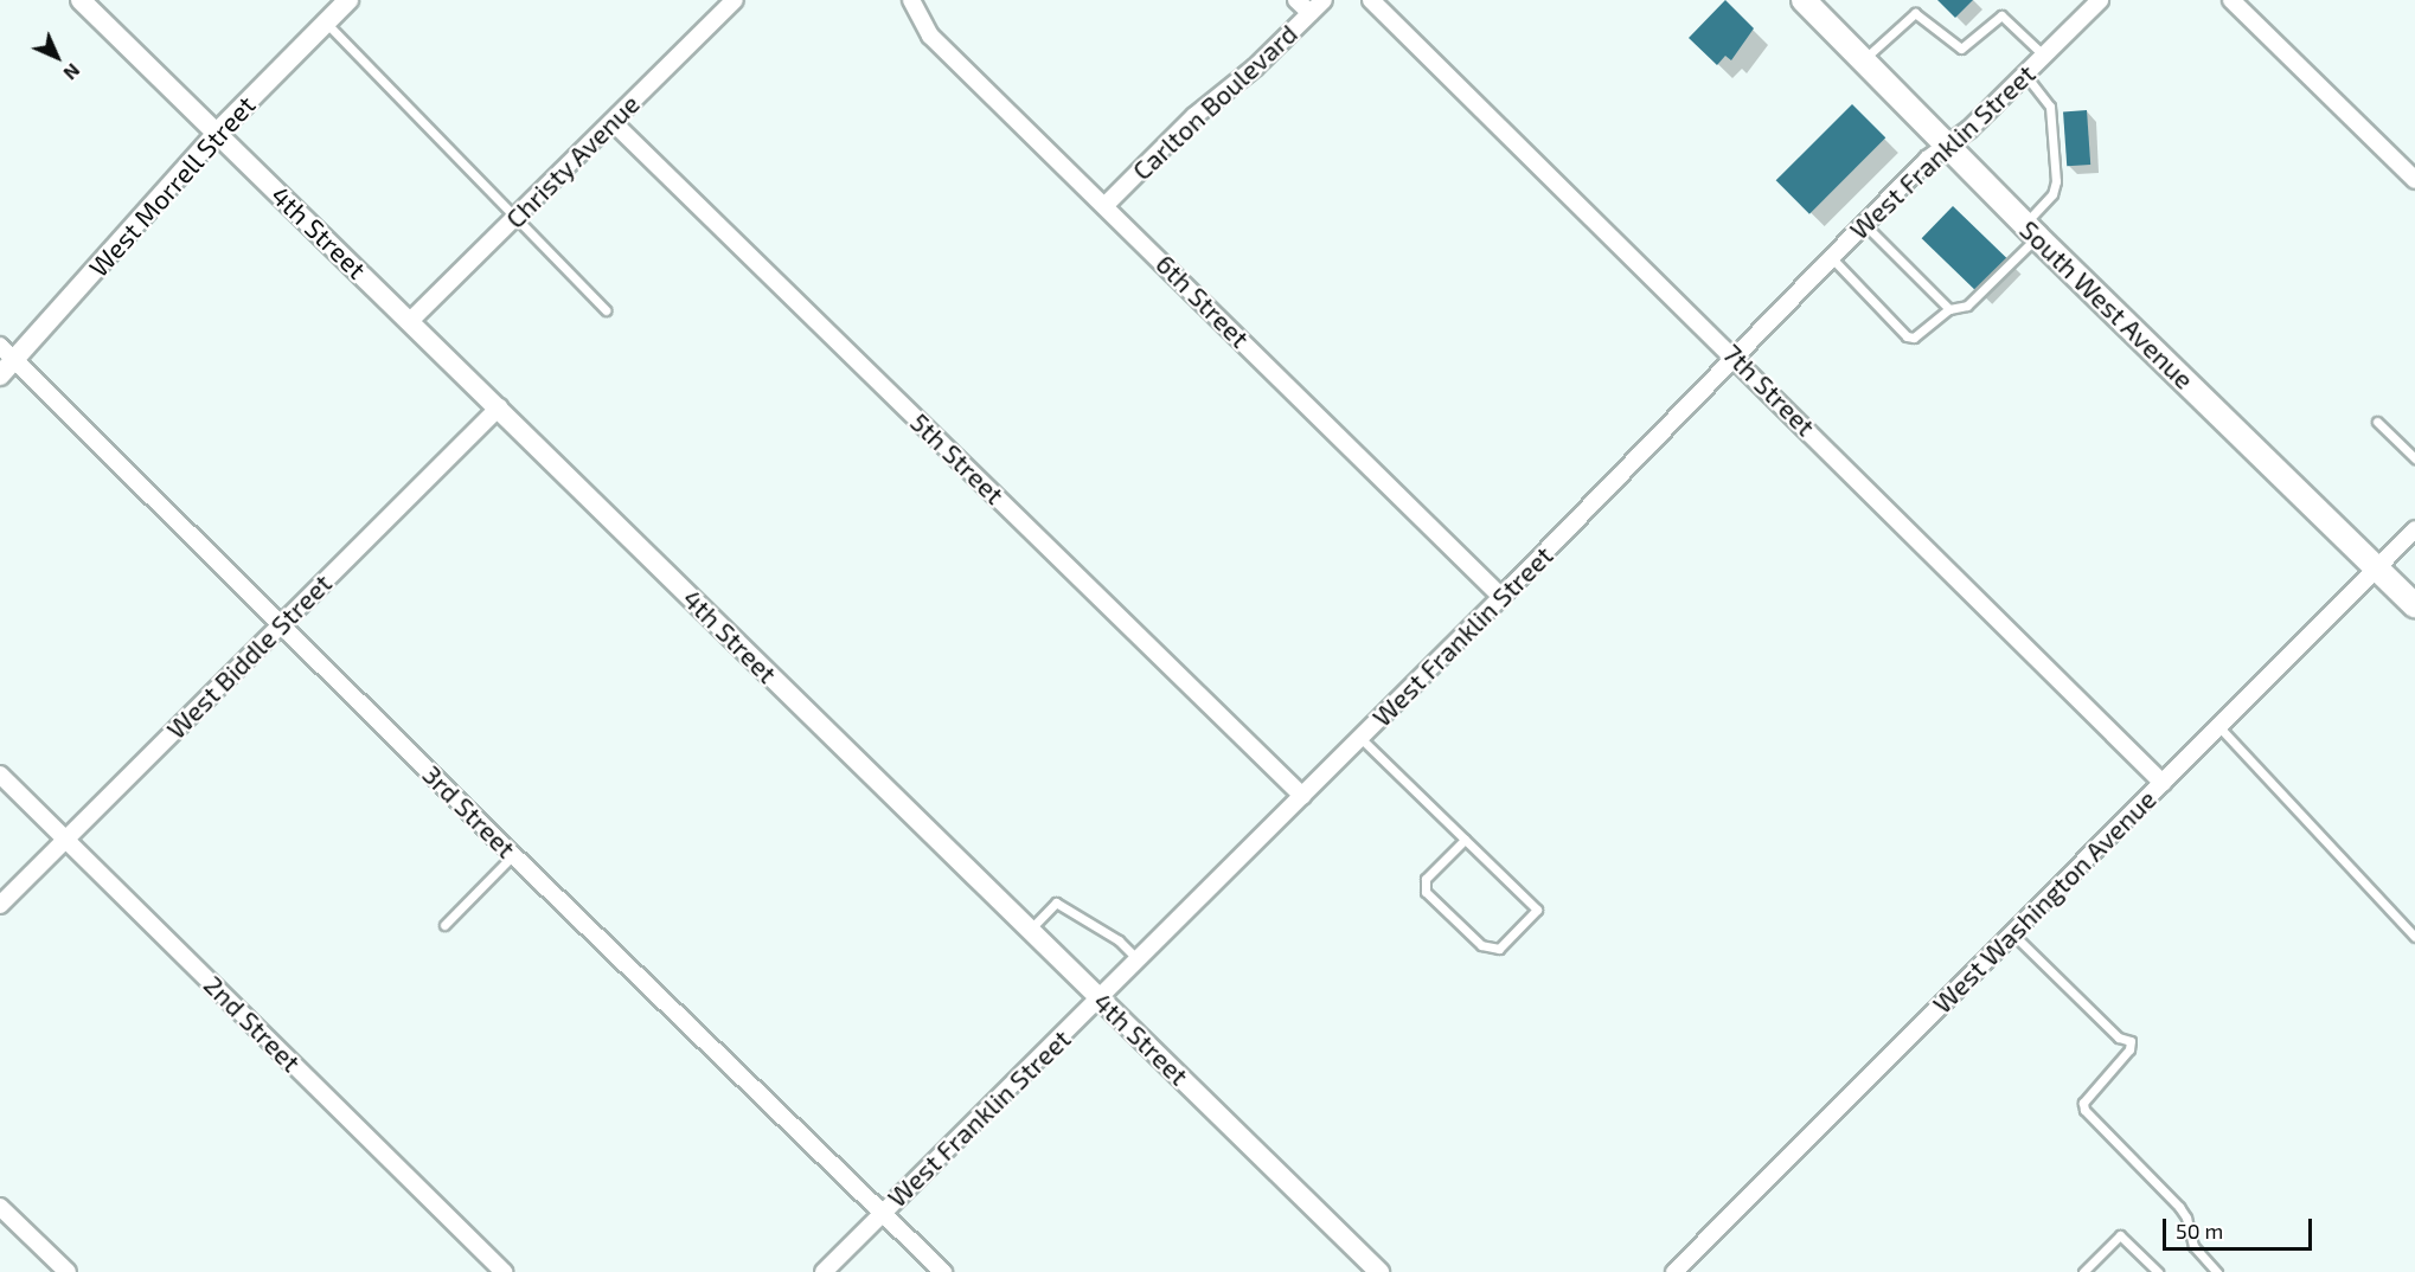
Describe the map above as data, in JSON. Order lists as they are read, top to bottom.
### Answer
{
  "streets": {
    "main road": ["South West Avenue"],
    "street": [
      "Carlton Boulevard",
      "West Franklin Street",
      "Christy Avenue",
      "West Morrell Street",
      "4th Street",
      "6th Street",
      "7th Street",
      "5th Street",
      "West Biddle Street",
      "3rd Street",
      "West Washington Avenue",
      "2nd Street"
    ]
  },
  "crossings": [
    ["Carlton Boulevard", "6th Street"],
    ["West Franklin Street", "4th Street"],
    ["West Franklin Street", "6th Street"],
    ["West Franklin Street", "South West Avenue"],
    ["West Franklin Street", "7th Street"],
    ["West Franklin Street", "5th Street"],
    ["West Franklin Street", "3rd Street"],
    ["Christy Avenue", "4th Street"],
    ["Christy Avenue", "5th Street"],
    ["West Morrell Street", "4th Street"],
    ["West Morrell Street", "3rd Street"],
    ["4th Street", "West Biddle Street"],
    ["South West Avenue", "West Washington Avenue"],
    ["7th Street", "West Washington Avenue"],
    ["West Biddle Street", "3rd Street"],
    ["West Biddle Street", "2nd Street"]
  ],
  "scale_bar": "50 m",
  "north": "bottom right"
}
